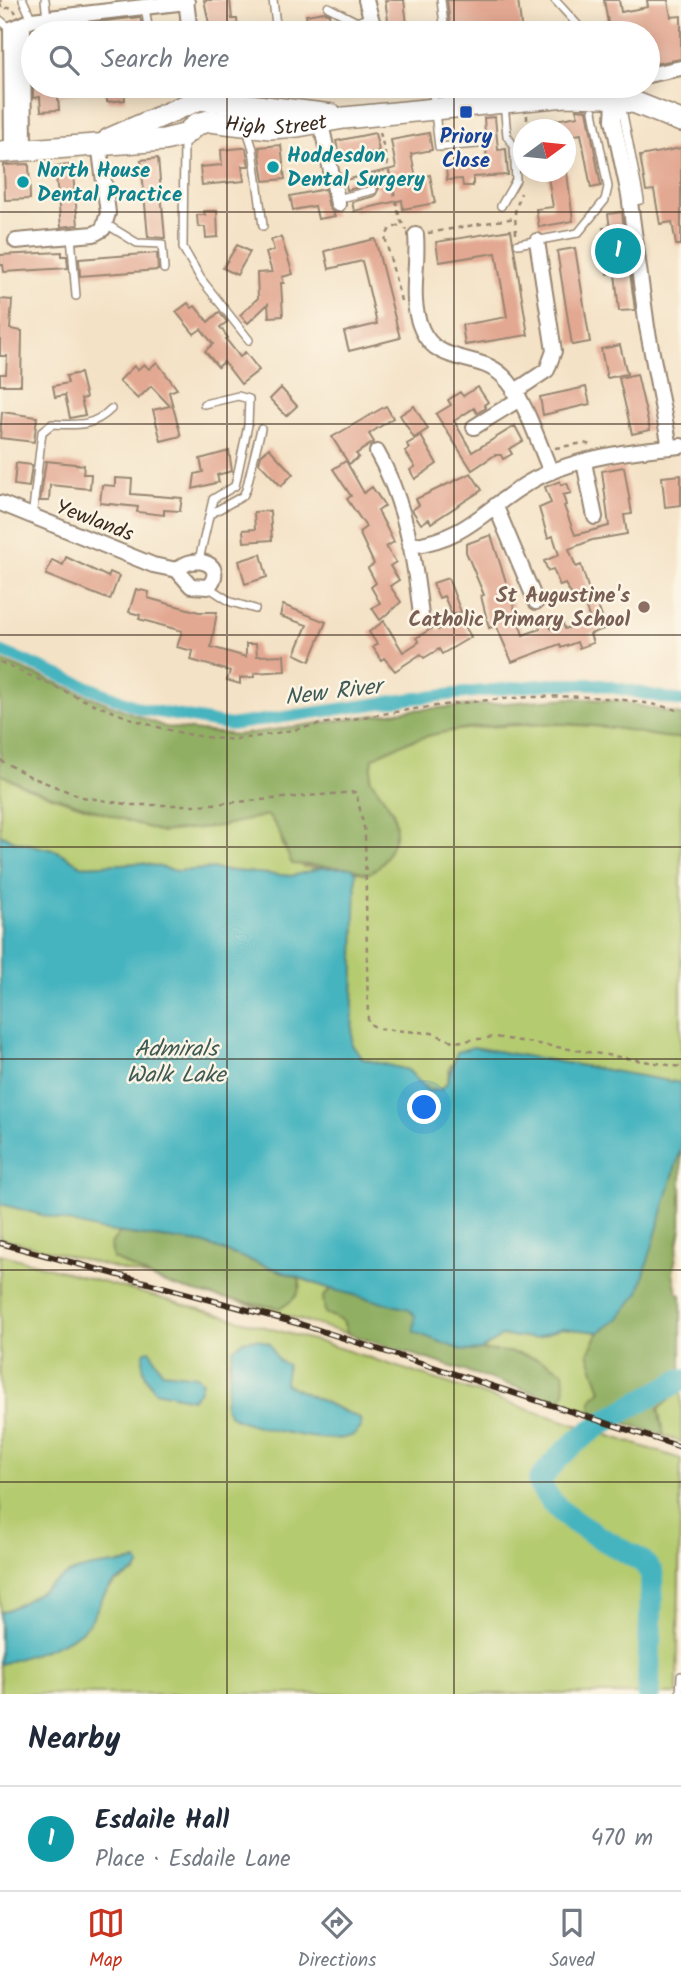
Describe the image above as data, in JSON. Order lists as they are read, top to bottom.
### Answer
{
  "streets": {
    "main road": ["High Street"],
    "street": ["Yewlands"]
  },
  "water": ["New River", "Admirals Walk Lake"],
  "places": {
    "transit": ["Priory Close"],
    "other": ["Hoddesdon Dental Surgery", "North House Dental Practice", "St Augustine's Catholic Primary School"]
  },
  "north": "right",
  "page": {
    "search": "Search here",
    "pins": "1",
    "heading": "Nearby",
    "list": [
      {
        "mark": "1",
        "name": "Esdaile Hall",
        "note": "Place · Esdaile Lane",
        "value": "470 m"
      }
    ],
    "nav": ["Map", "Directions", "Saved"]
  }
}
